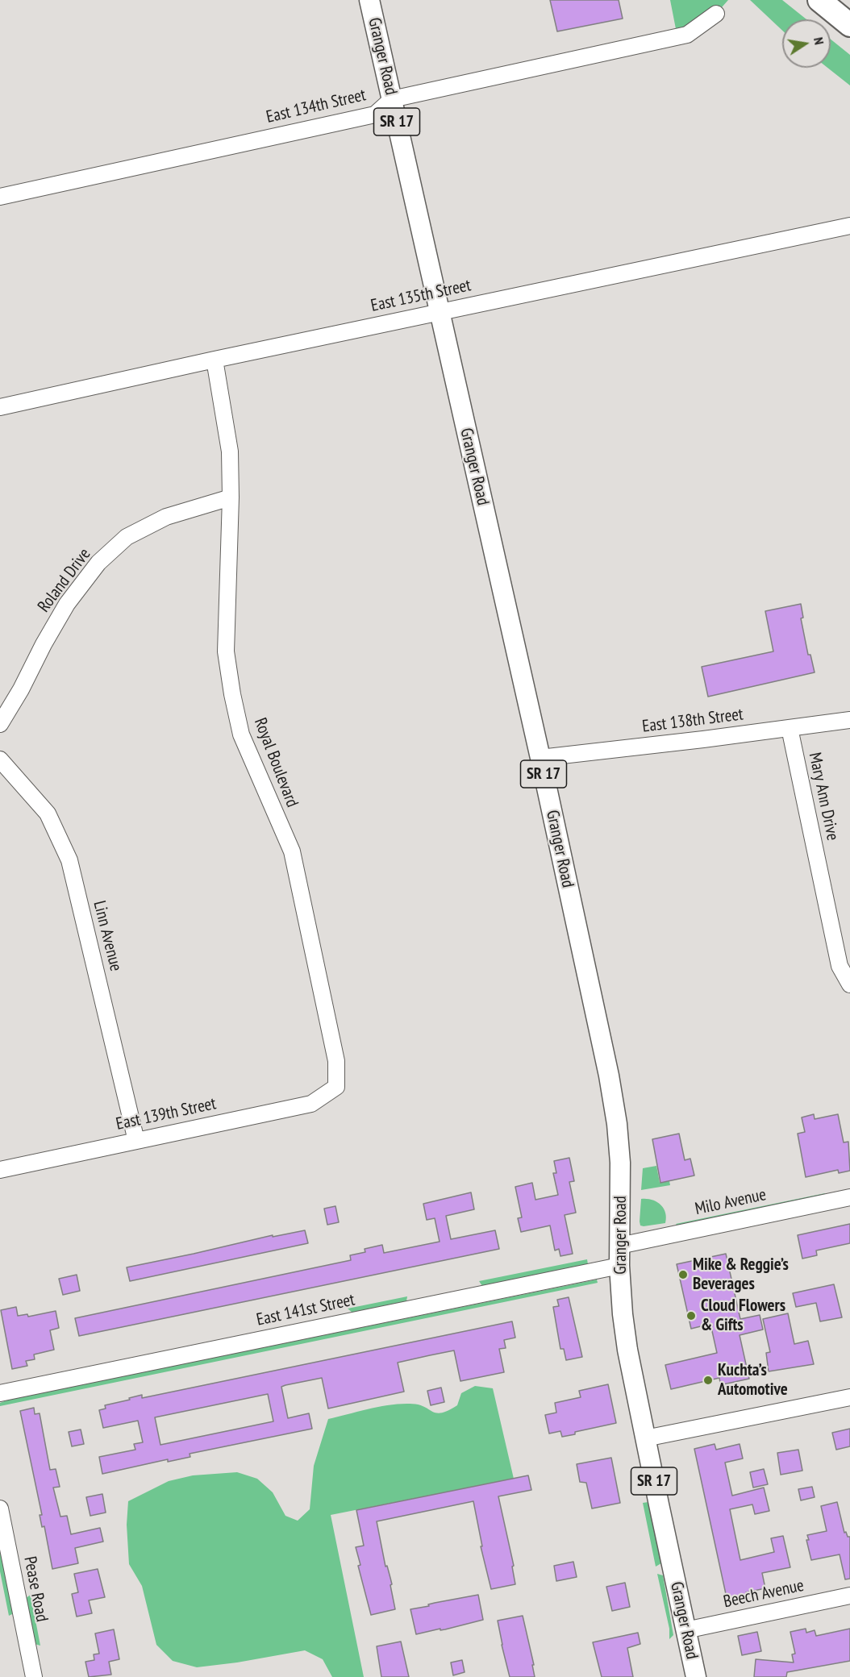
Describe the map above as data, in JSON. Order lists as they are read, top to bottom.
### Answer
{
  "streets": {
    "main road": ["Granger Road", "SR 17"],
    "street": [
      "East 134th Street",
      "East 135th Street",
      "Roland Drive",
      "East 138th Street",
      "Royal Boulevard",
      "Mary Ann Drive",
      "Linn Avenue",
      "East 139th Street",
      "Milo Avenue",
      "East 141st Street",
      "Pease Road",
      "Beech Avenue"
    ]
  },
  "crossings": [
    ["Granger Road", "East 134th Street"],
    ["Granger Road", "East 135th Street"],
    ["Granger Road", "East 138th Street"],
    ["Granger Road", "Milo Avenue"],
    ["Granger Road", "East 141st Street"],
    ["Granger Road", "Beech Avenue"],
    ["East 135th Street", "Royal Boulevard"],
    ["Roland Drive", "Royal Boulevard"],
    ["East 138th Street", "Mary Ann Drive"],
    ["Royal Boulevard", "East 139th Street"],
    ["Linn Avenue", "East 139th Street"]
  ],
  "places": ["Mike & Reggie’s Beverages", "Cloud Flowers & Gifts", "Kuchta’s Automotive"],
  "north": "right"
}
